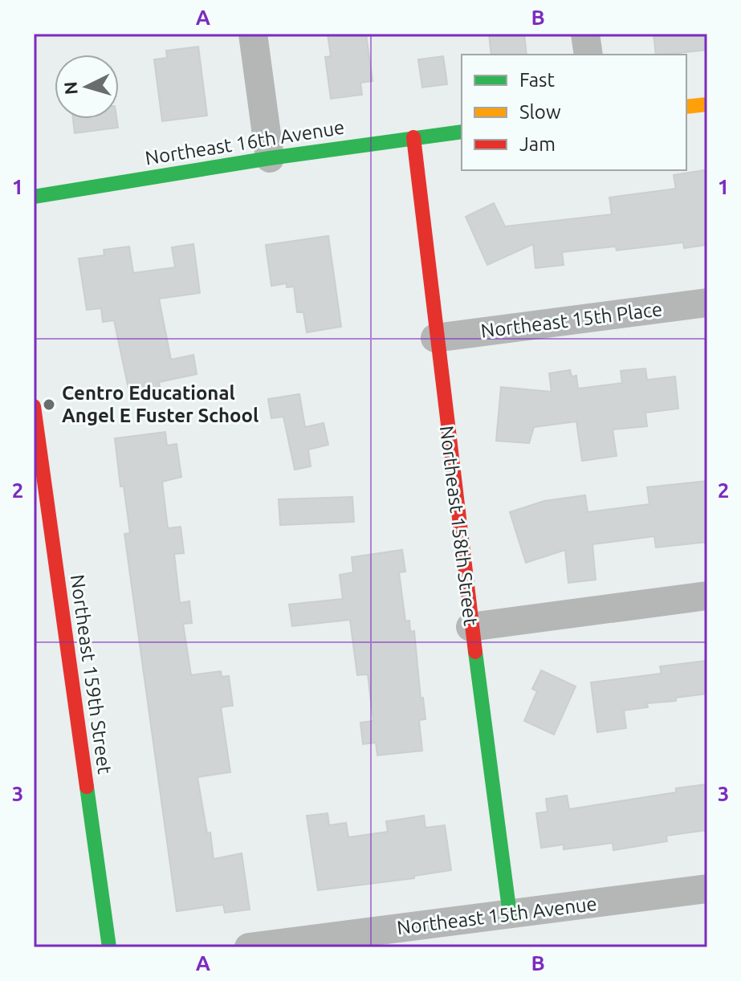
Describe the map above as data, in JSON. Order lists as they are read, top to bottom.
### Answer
{
  "streets": {
    "street": [
      "Northeast 16th Avenue",
      "Northeast 15th Place",
      "Northeast 158th Street",
      "Northeast 159th Street",
      "Northeast 15th Avenue"
    ]
  },
  "crossings": [
    ["Northeast 16th Avenue", "Northeast 158th Street"],
    ["Northeast 15th Place", "Northeast 158th Street"],
    ["Northeast 158th Street", "Northeast 15th Avenue"]
  ],
  "places": ["Centro Educational Angel E Fuster School"],
  "legend": ["Fast", "Slow", "Jam"],
  "north": "left",
  "grid": {
    "columns": ["A", "B"],
    "rows": ["1", "2", "3"]
  }
}
